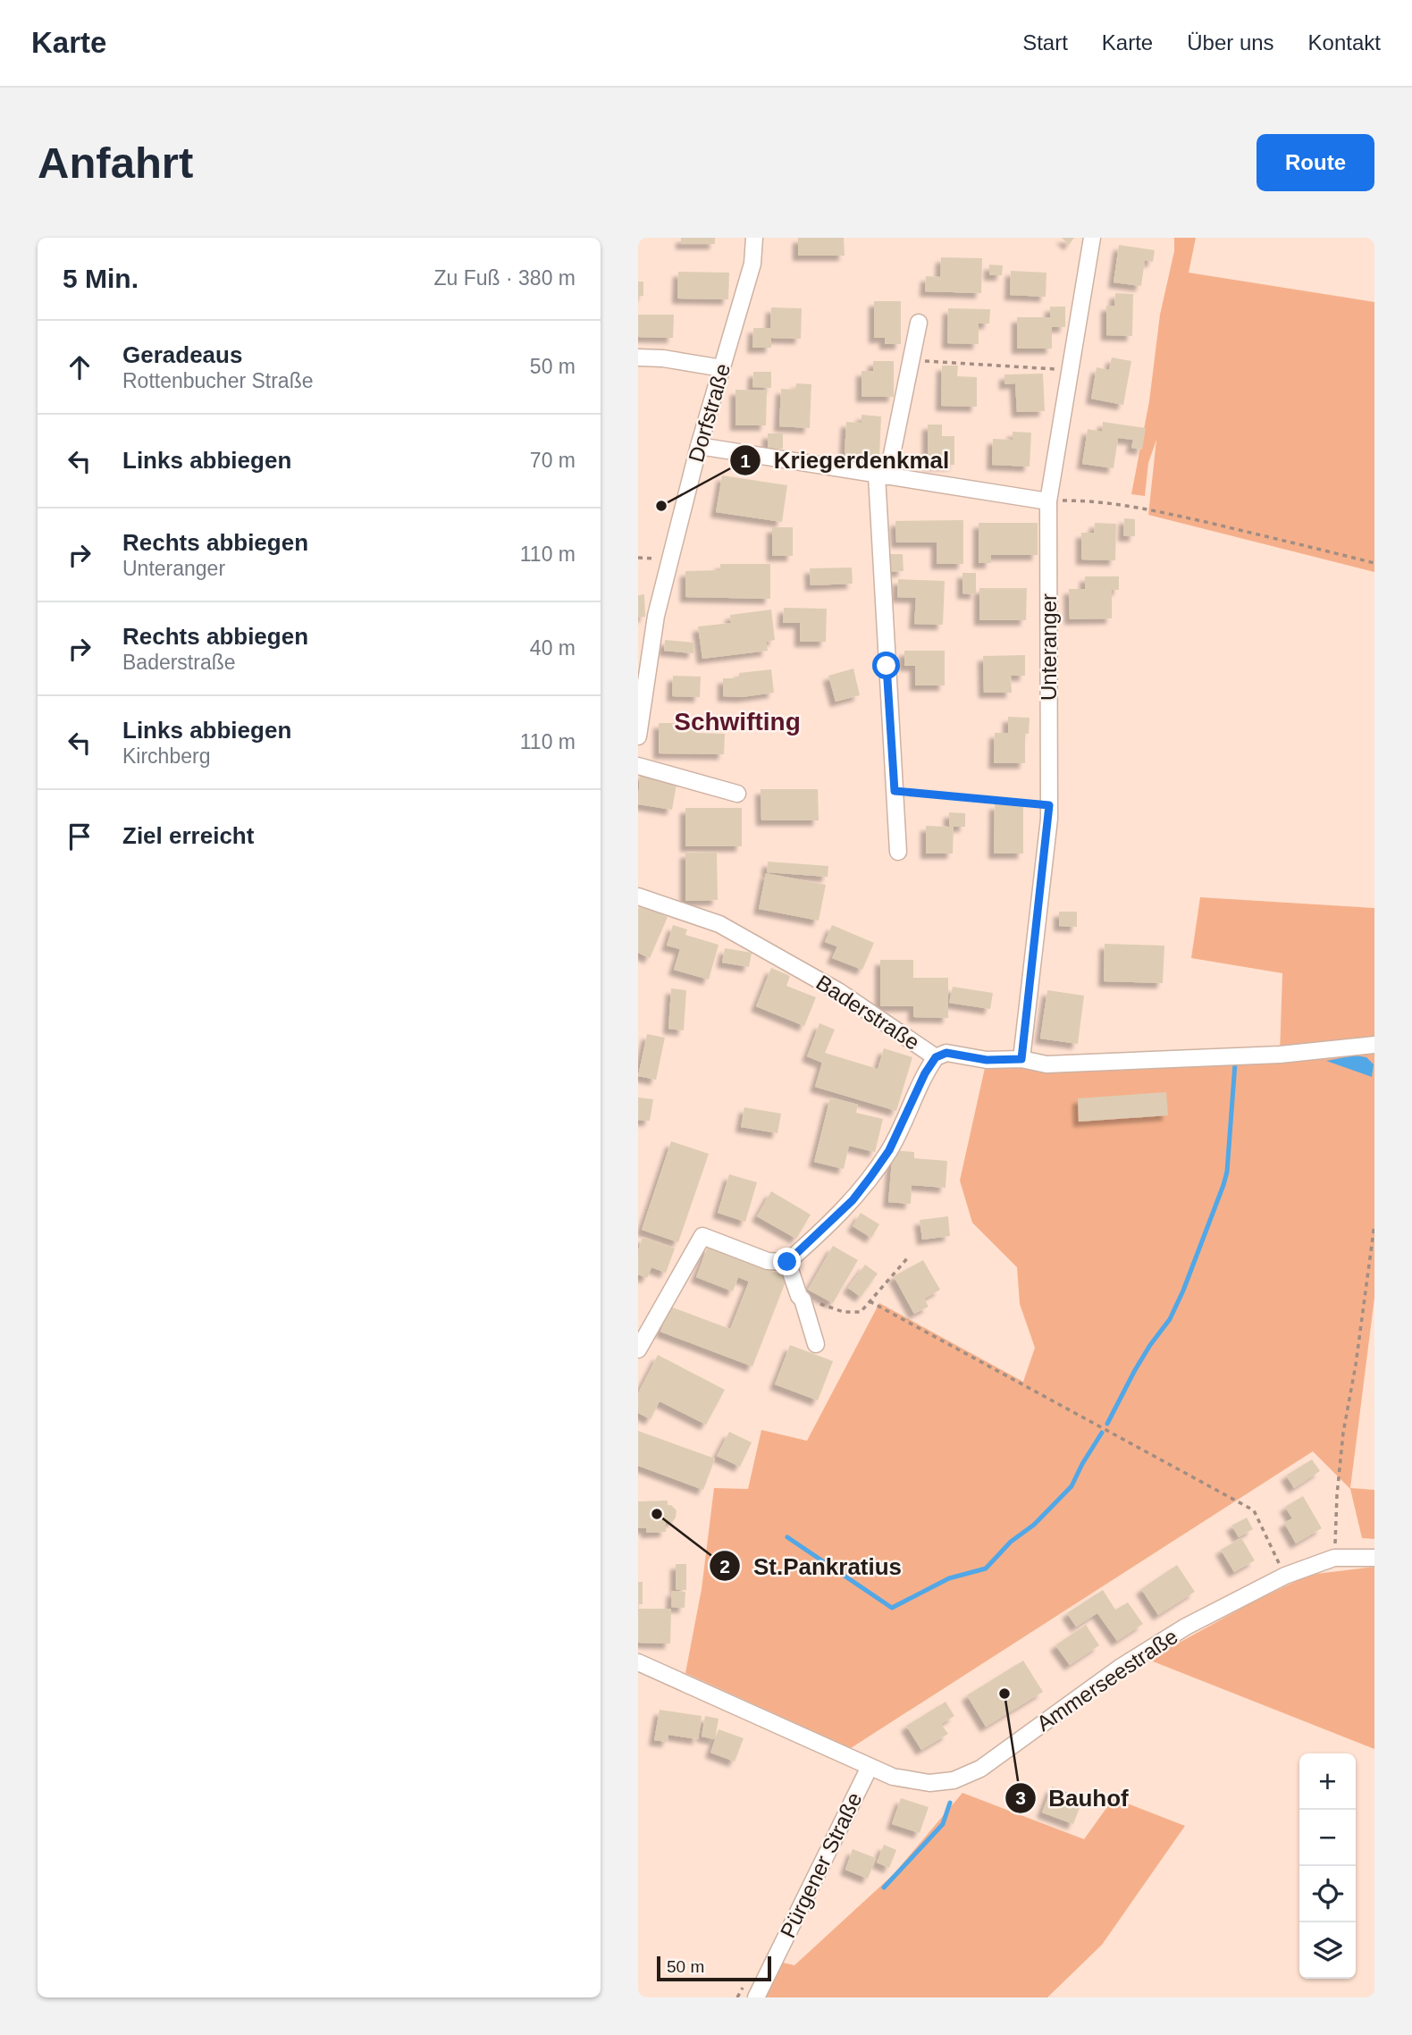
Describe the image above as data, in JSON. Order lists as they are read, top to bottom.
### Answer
{
  "streets": {
    "street": [
      "Dorfstraße",
      "Unteranger",
      "Baderstraße",
      "Ammerseestraße",
      "Pürgener Straße"
    ]
  },
  "crossings": [
    ["Unteranger", "Baderstraße"],
    ["Ammerseestraße", "Pürgener Straße"]
  ],
  "districts": ["Schwifting"],
  "places": ["Kriegerdenkmal", "St.Pankratius", "Bauhof"],
  "scale_bar": "50 m",
  "page": {
    "header": "Karte",
    "nav": [
      "Start",
      "Karte",
      "Über uns",
      "Kontakt"
    ],
    "buttons": "Route",
    "title": "Anfahrt",
    "heading": ["5 Min.", "Zu Fuß · 380 m"],
    "list": [
      ["Geradeaus", "Rottenbucher Straße", "50 m"],
      ["Links abbiegen", "70 m"],
      ["Rechts abbiegen", "Unteranger", "110 m"],
      ["Rechts abbiegen", "Baderstraße", "40 m"],
      ["Links abbiegen", "Kirchberg", "110 m"],
      "Ziel erreicht"
    ],
    "map_buttons": ["+", "−"],
    "scale": "50 m"
  }
}
